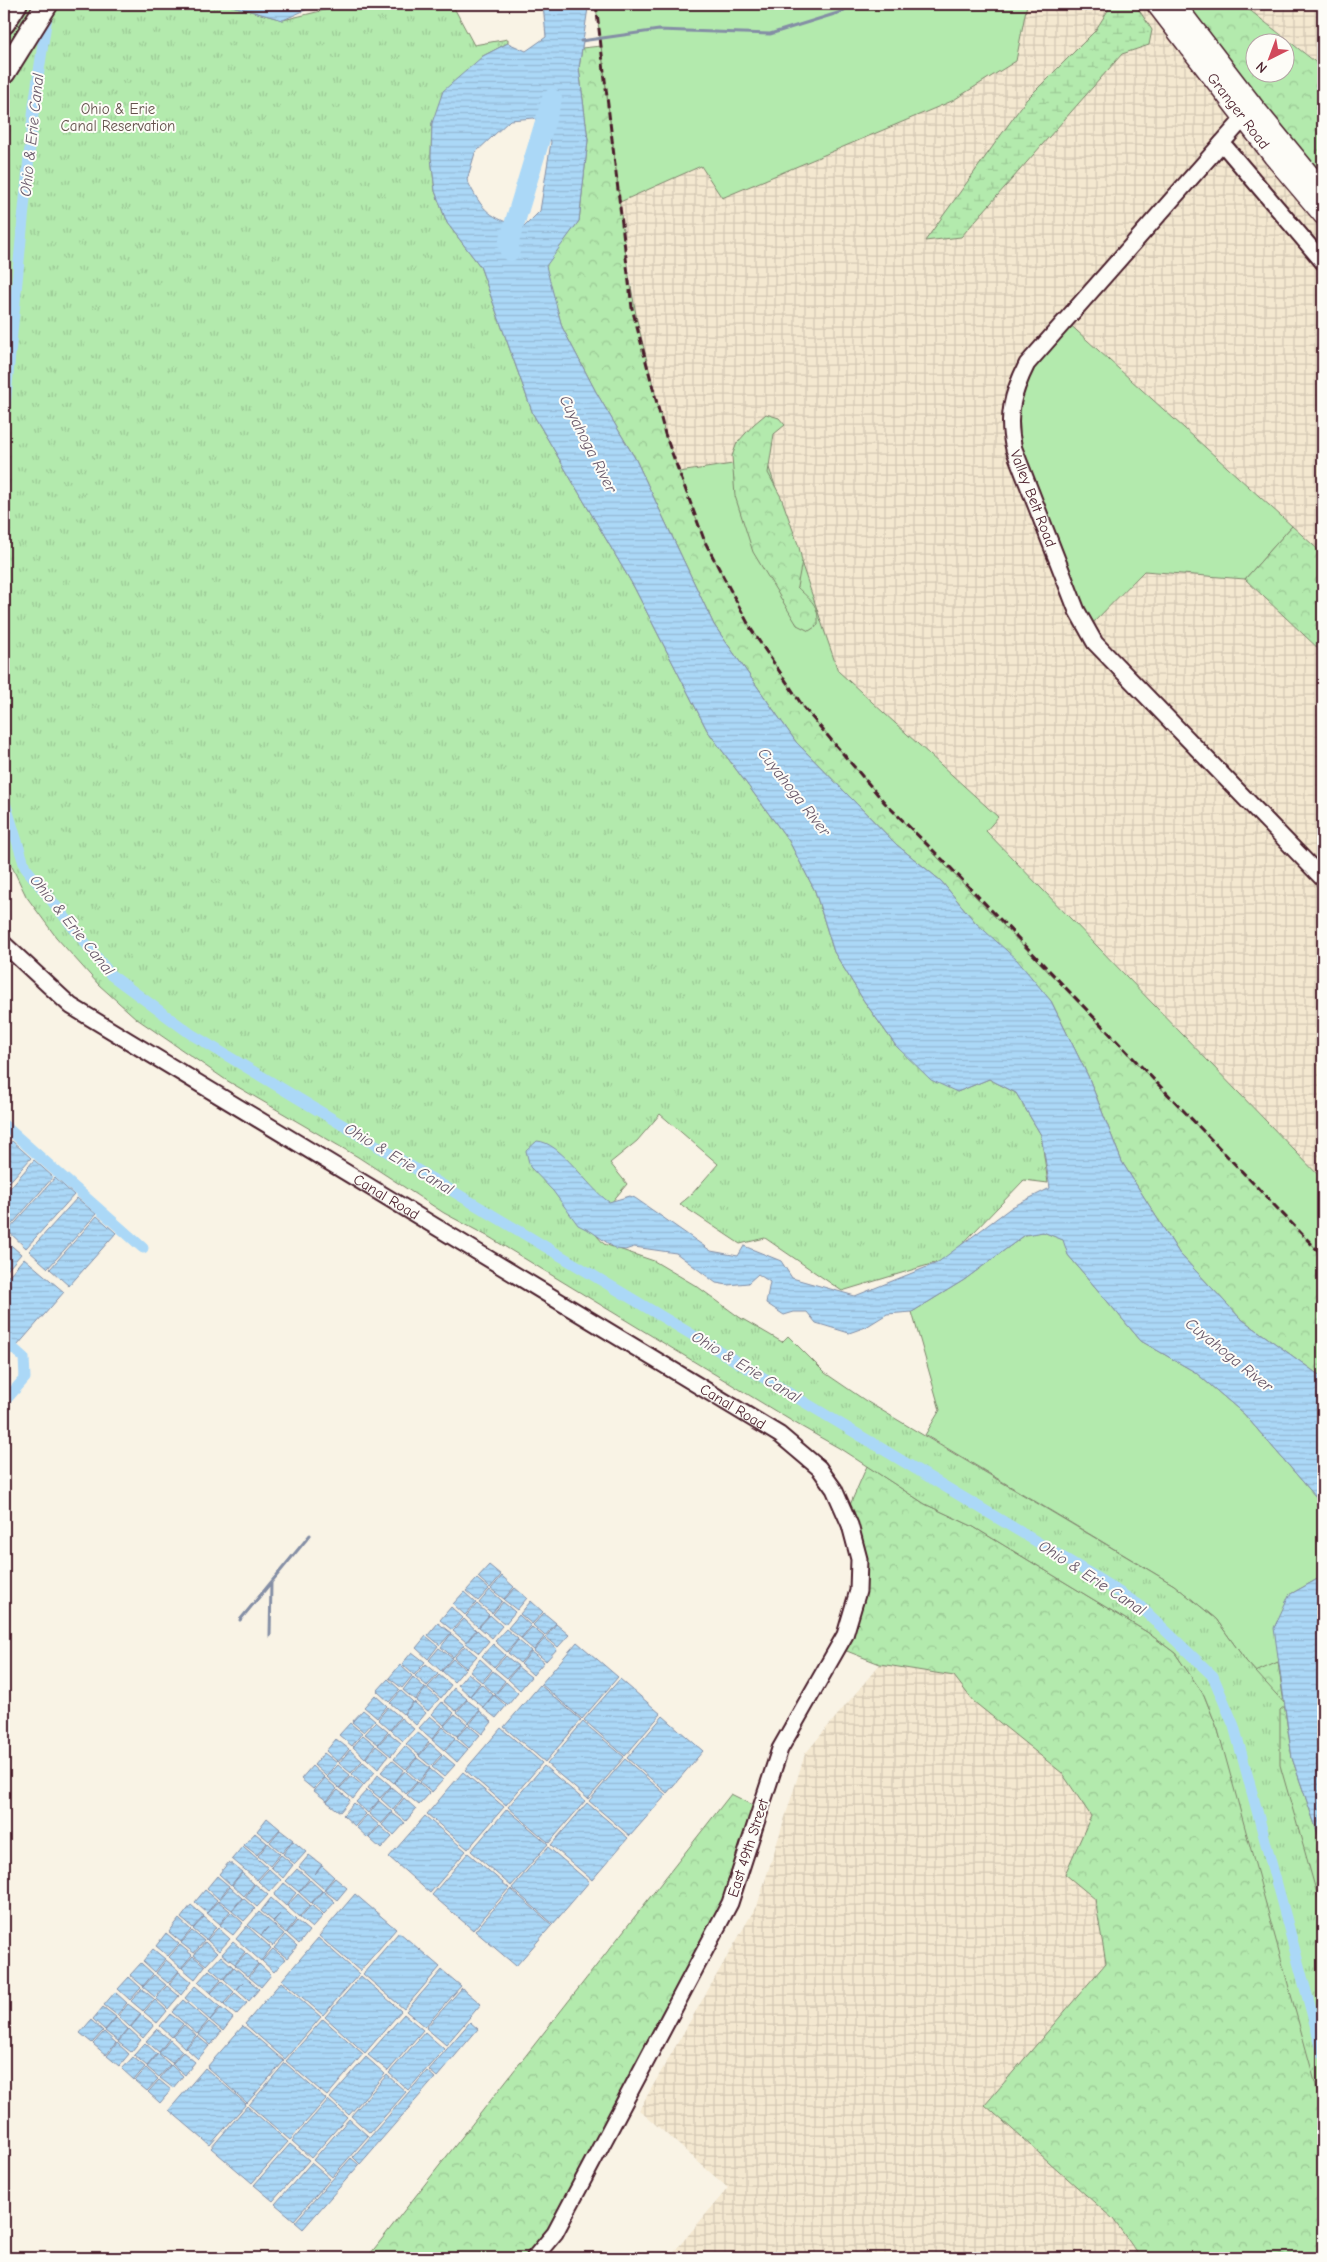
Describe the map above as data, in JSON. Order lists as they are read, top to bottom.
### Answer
{
  "streets": {
    "main road": ["Granger Road"],
    "street": ["Valley Belt Road", "Canal Road", "East 49th Street"]
  },
  "crossings": [
    ["Granger Road", "Valley Belt Road"],
    ["Canal Road", "East 49th Street"]
  ],
  "water": ["Ohio & Erie Canal", "Cuyahoga River"],
  "parks": ["Ohio & Erie Canal Reservation"],
  "north": "bottom left"
}
